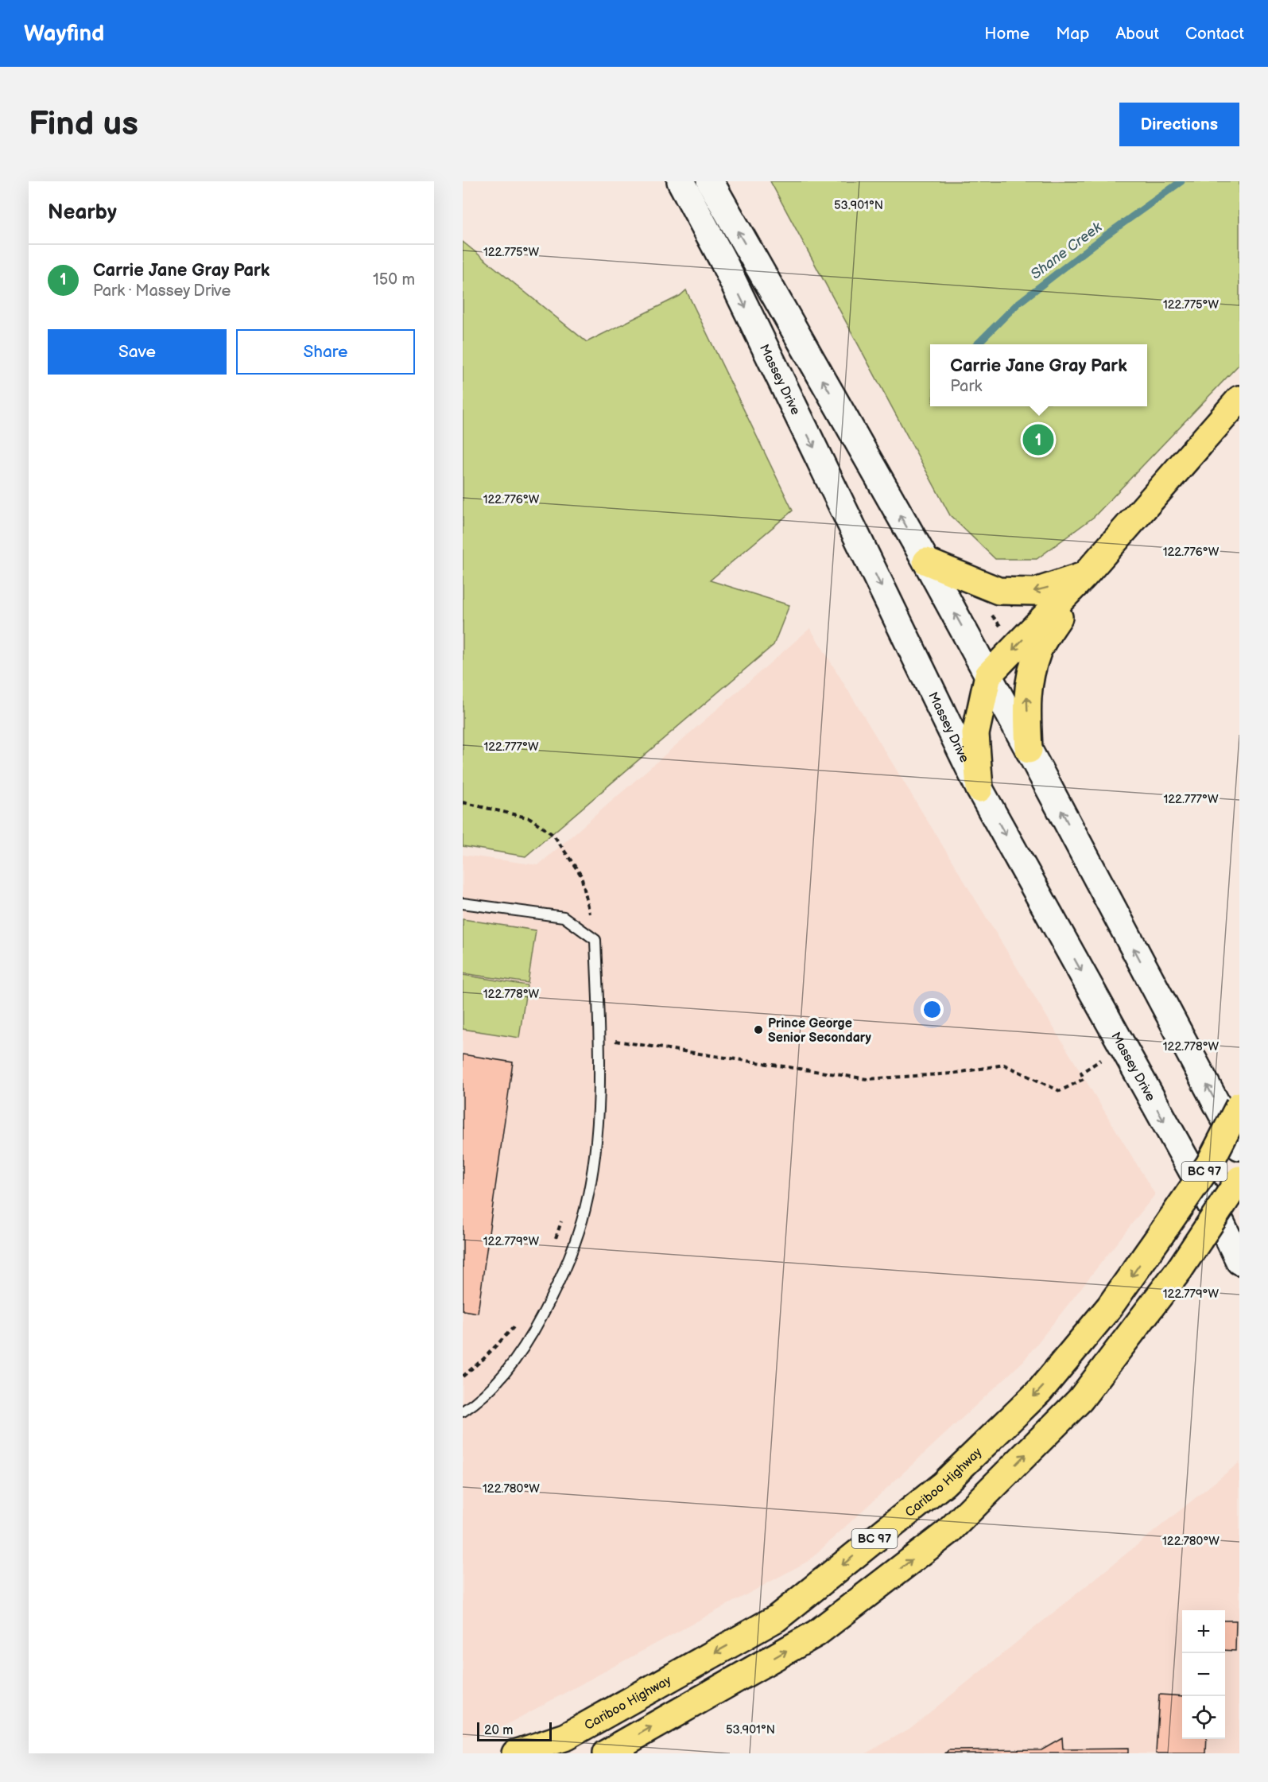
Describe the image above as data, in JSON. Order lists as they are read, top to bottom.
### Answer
{
  "streets": {
    "highway": ["BC 97", "Cariboo Highway"],
    "street": ["Massey Drive"]
  },
  "water": ["Shane Creek"],
  "places": ["Prince George Senior Secondary"],
  "scale_bar": "20 m",
  "page": {
    "header": "Wayfind",
    "nav": [
      "Home",
      "Map",
      "About",
      "Contact"
    ],
    "buttons": [
      "Directions",
      ["Save", "Share"]
    ],
    "title": "Find us",
    "heading": "Nearby",
    "list": [
      {
        "mark": "1",
        "name": "Carrie Jane Gray Park",
        "note": "Park · Massey Drive",
        "value": "150 m"
      }
    ],
    "popup": ["Carrie Jane Gray Park", "Park"],
    "pins": "1",
    "map_buttons": ["+", "−"],
    "scale": "20 m"
  },
  "coordinates": [
    "53.901°N",
    "122.775°W",
    "122.776°W",
    "122.777°W",
    "122.778°W",
    "122.779°W",
    "122.780°W"
  ]
}
